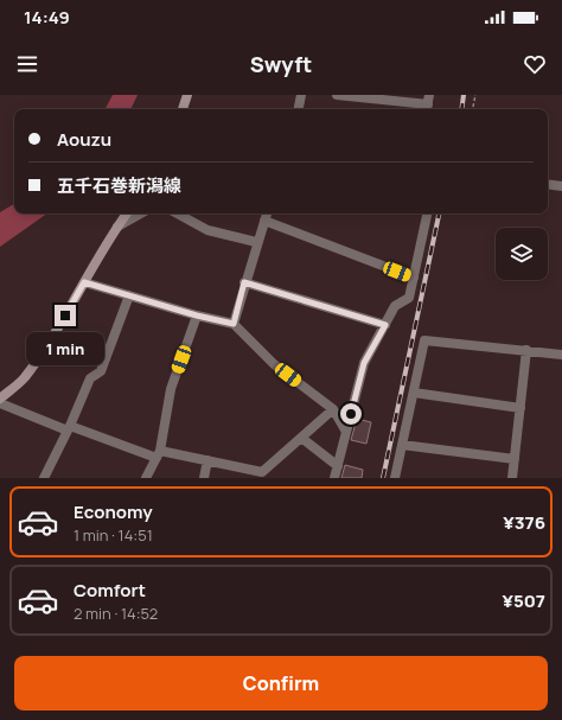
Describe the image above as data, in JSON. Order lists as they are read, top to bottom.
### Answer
{
  "page": {
    "status": "14:49",
    "header": "Swyft",
    "banner": ["Aouzu", "五千石巻新潟線"],
    "bubble": "1 min",
    "list": [
      {
        "name": "Economy",
        "note": "1 min · 14:51",
        "value": "¥376"
      },
      {
        "name": "Comfort",
        "note": "2 min · 14:52",
        "value": "¥507"
      }
    ],
    "buttons": "Confirm"
  }
}
